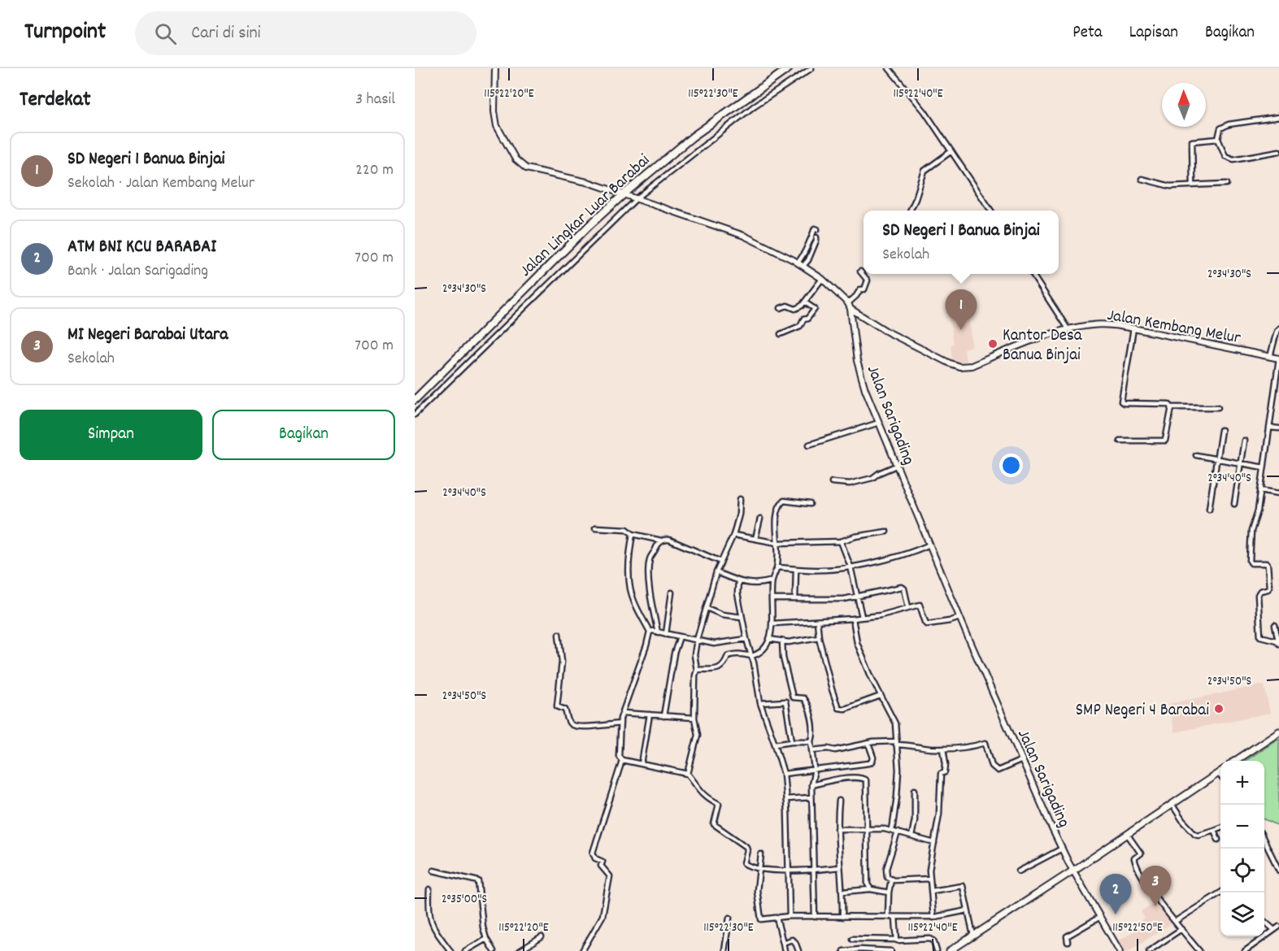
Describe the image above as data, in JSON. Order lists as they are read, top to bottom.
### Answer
{
  "streets": {
    "highway": ["Jalan Lingkar Luar Barabai"],
    "street": ["Jalan Kembang Melur", "Jalan Sarigading"]
  },
  "crossings": [
    ["Jalan Kembang Melur", "Jalan Sarigading"]
  ],
  "places": ["Kantor Desa Banua Binjai", "SMP Negeri 4 Barabai"],
  "north": "top",
  "page": {
    "header": "Turnpoint",
    "search": "Cari di sini",
    "nav": ["Peta", "Lapisan", "Bagikan"],
    "heading": ["Terdekat", "3 hasil"],
    "list": [
      {
        "mark": "1",
        "name": "SD Negeri 1 Banua Binjai",
        "note": "Sekolah · Jalan Kembang Melur",
        "value": "220 m"
      },
      {
        "mark": "2",
        "name": "ATM BNI KCU BARABAI",
        "note": "Bank · Jalan Sarigading",
        "value": "700 m"
      },
      {
        "mark": "3",
        "name": "MI Negeri Barabai Utara",
        "note": "Sekolah",
        "value": "700 m"
      }
    ],
    "popup": ["SD Negeri 1 Banua Binjai", "Sekolah"],
    "pins": ["1", "3", "2"],
    "buttons": ["Simpan", "Bagikan"],
    "map_buttons": ["+", "−"]
  },
  "coordinates": [
    "115°22'20\"E",
    "115°22'30\"E",
    "115°22'40\"E",
    "2°34'30\"S",
    "2°34'40\"S",
    "2°34'50\"S",
    "2°35'00\"S",
    "115°22'50\"E"
  ]
}
